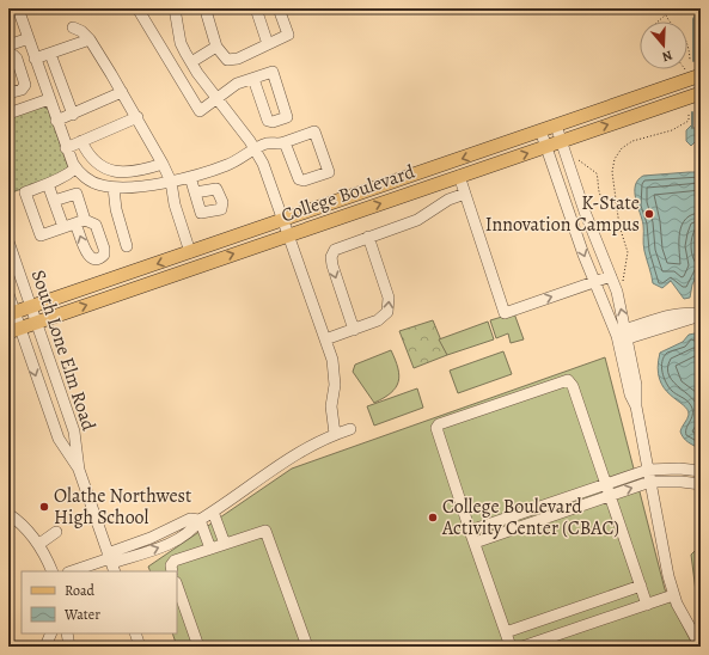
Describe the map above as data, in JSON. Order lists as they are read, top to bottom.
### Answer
{
  "streets": {
    "main road": ["College Boulevard"],
    "street": ["South Lone Elm Road"]
  },
  "crossings": [
    ["College Boulevard", "South Lone Elm Road"]
  ],
  "places": ["K-State Innovation Campus", "Olathe Northwest High School", "College Boulevard Activity Center (CBAC)"],
  "legend": ["Road", "Water"],
  "north": "bottom"
}
